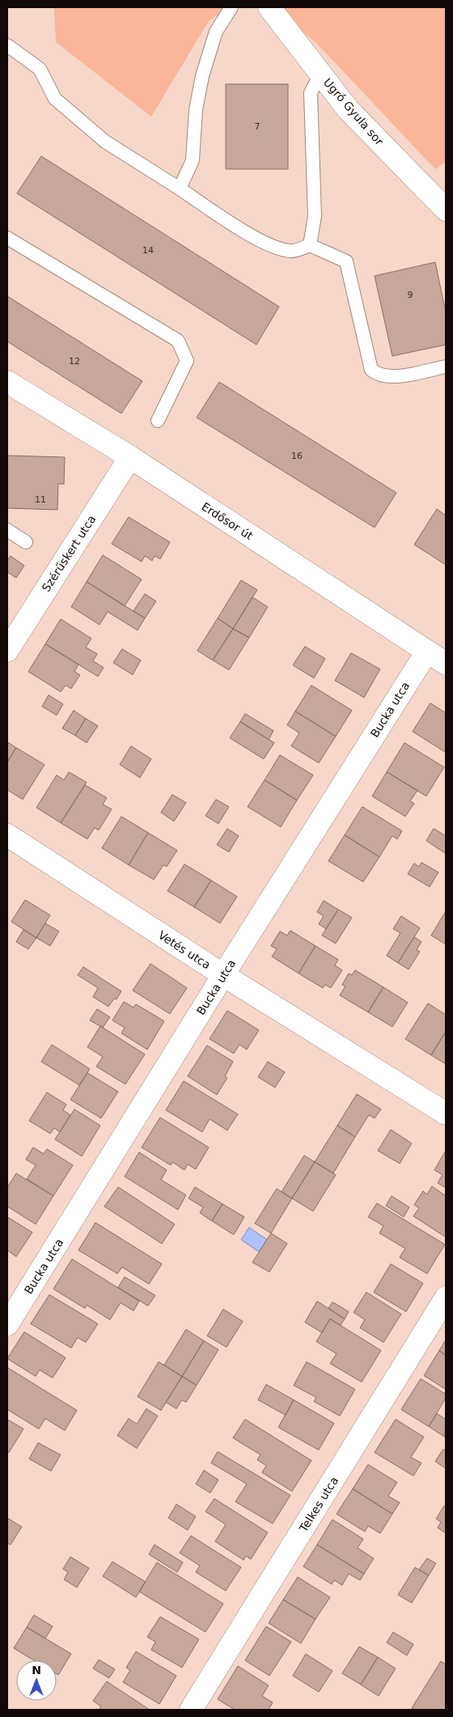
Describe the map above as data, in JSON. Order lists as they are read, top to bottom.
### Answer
{
  "streets": {
    "street": [
      "Ugró Gyula sor",
      "Erdősor út",
      "Szérűskert utca",
      "Bucka utca",
      "Vetés utca",
      "Telkes utca"
    ]
  },
  "crossings": [
    ["Erdősor út", "Szérűskert utca"],
    ["Erdősor út", "Bucka utca"],
    ["Bucka utca", "Vetés utca"]
  ],
  "house_numbers": [
    "7",
    "14",
    "9",
    "12",
    "16",
    "11"
  ],
  "north": "top"
}
